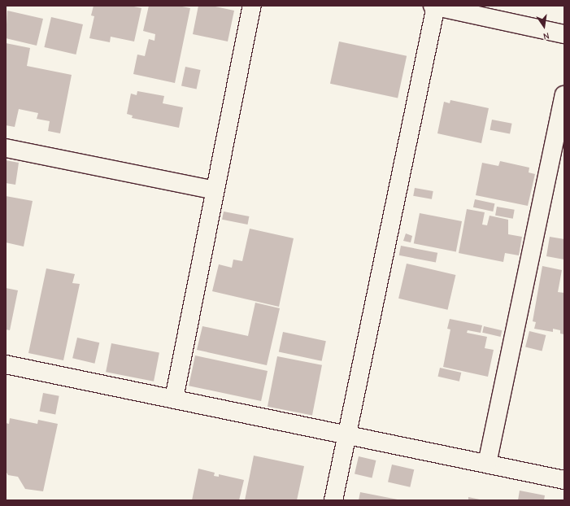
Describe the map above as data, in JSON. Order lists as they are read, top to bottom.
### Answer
{
  "north": "bottom"
}
